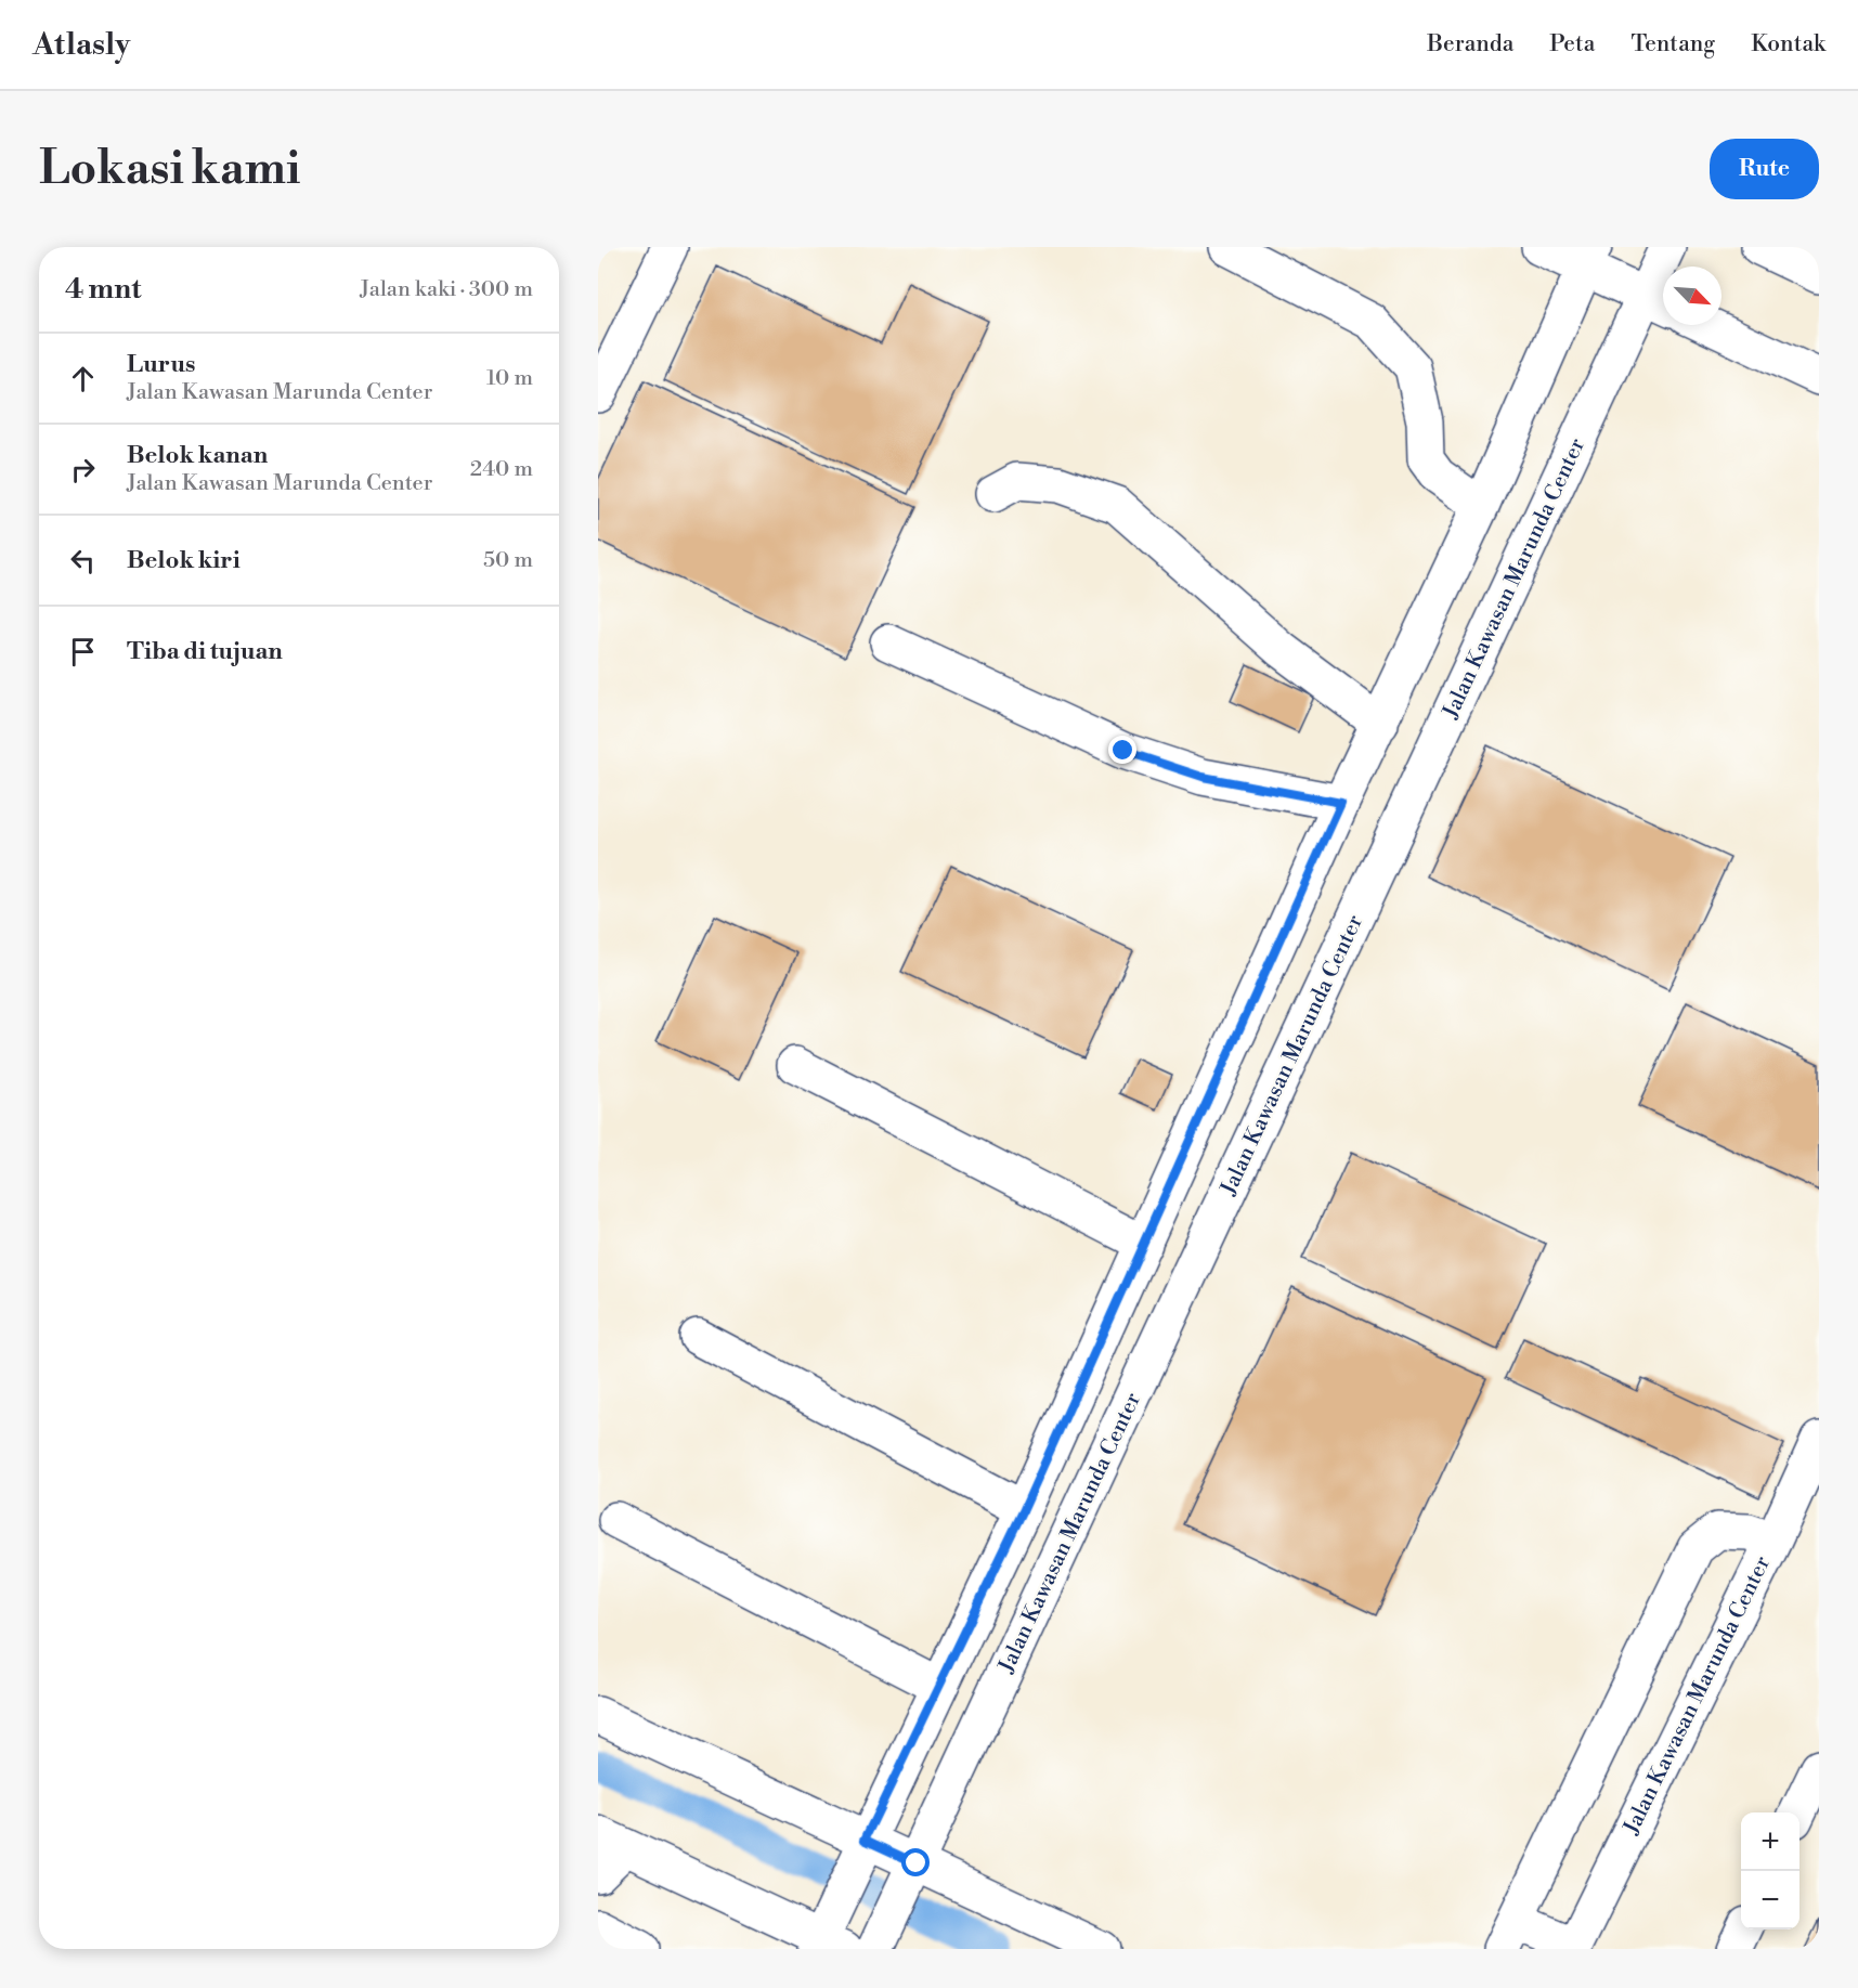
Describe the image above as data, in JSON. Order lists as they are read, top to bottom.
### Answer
{
  "streets": {
    "lane": ["Jalan Kawasan Marunda Center"]
  },
  "north": "bottom right",
  "page": {
    "header": "Atlasly",
    "nav": [
      "Beranda",
      "Peta",
      "Tentang",
      "Kontak"
    ],
    "buttons": "Rute",
    "title": "Lokasi kami",
    "heading": ["4 mnt", "Jalan kaki · 300 m"],
    "list": [
      ["Lurus", "Jalan Kawasan Marunda Center", "10 m"],
      ["Belok kanan", "Jalan Kawasan Marunda Center", "240 m"],
      ["Belok kiri", "50 m"],
      "Tiba di tujuan"
    ],
    "map_buttons": ["+", "−"]
  }
}
